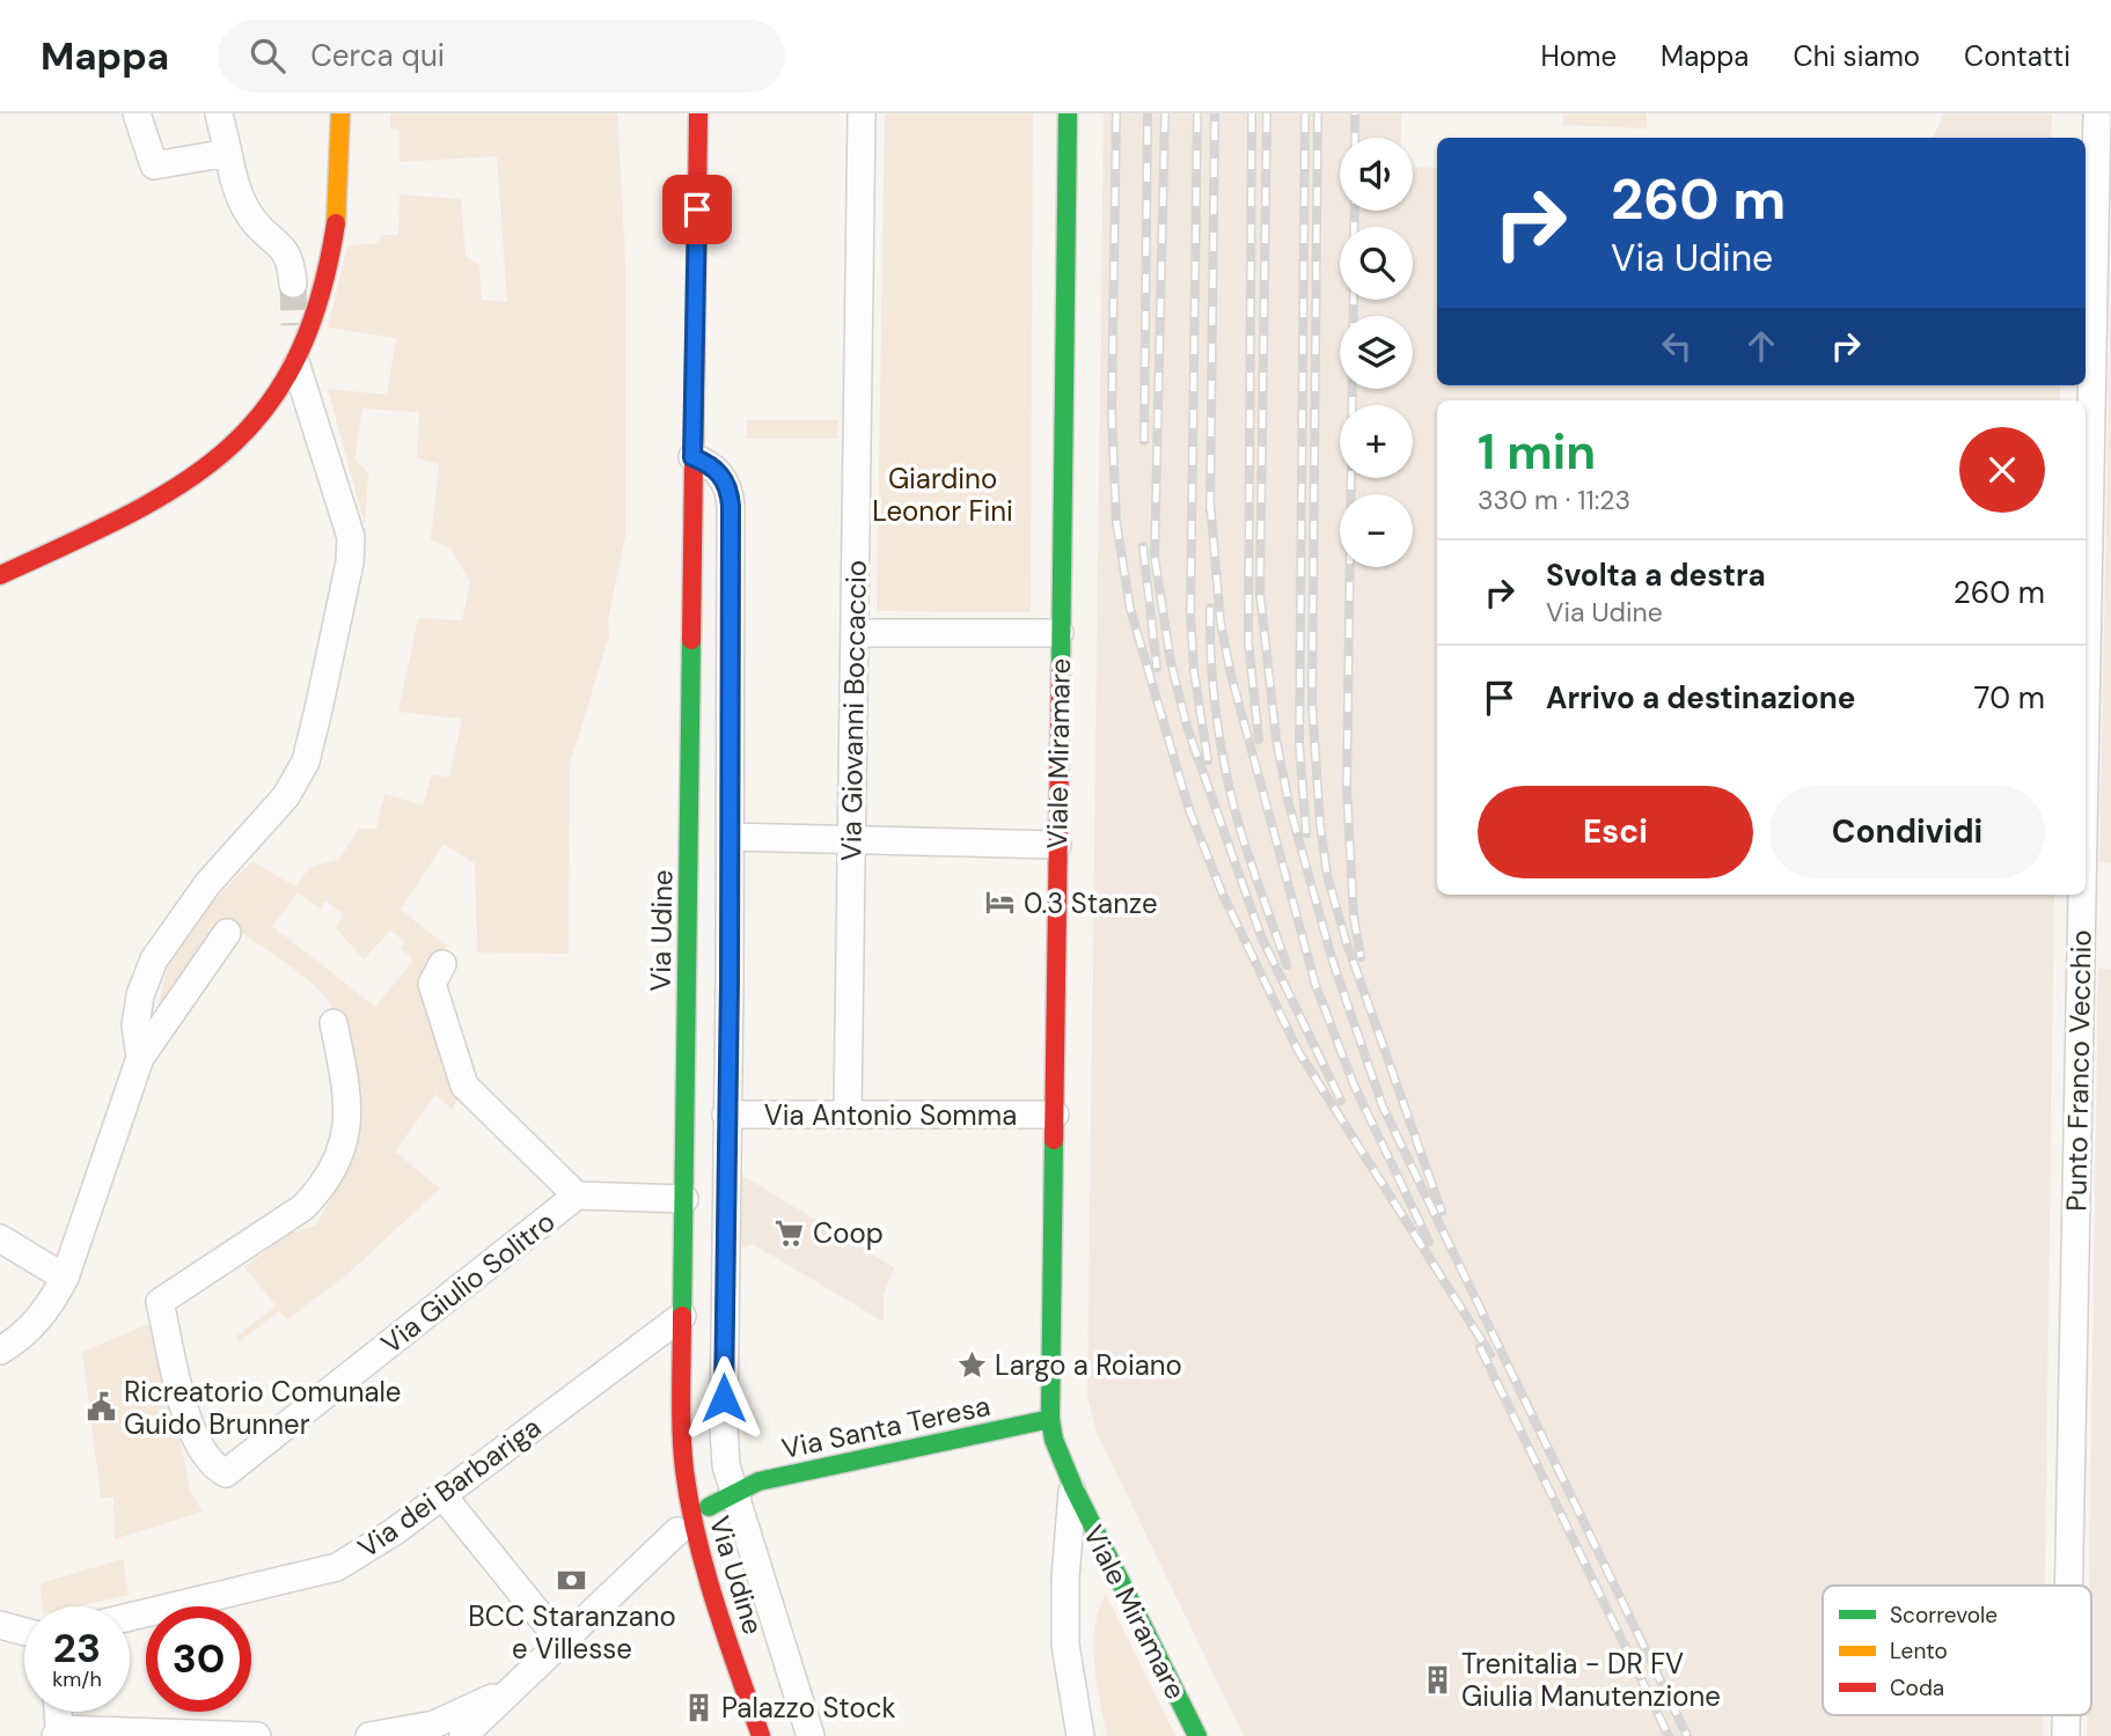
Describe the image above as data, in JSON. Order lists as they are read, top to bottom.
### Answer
{
  "streets": {
    "main road": ["Viale Miramare", "Via Udine", "Via Santa Teresa"],
    "street": [
      "Via Giovanni Boccaccio",
      "Punto Franco Vecchio",
      "Via Antonio Somma",
      "Via Giulio Solitro",
      "Via dei Barbariga"
    ]
  },
  "crossings": [
    ["Via Giovanni Boccaccio", "Via Antonio Somma"],
    ["Viale Miramare", "Via Antonio Somma"],
    ["Viale Miramare", "Via Santa Teresa"],
    ["Via Udine", "Via Giulio Solitro"],
    ["Via Udine", "Via dei Barbariga"]
  ],
  "parks": ["Giardino Leonor Fini"],
  "places": {
    "hotel": ["0.3 Stanze"],
    "supermarket": ["Coop"],
    "place": ["Largo a Roiano"],
    "public building": ["Ricreatorio Comunale Guido Brunner"],
    "bank": ["BCC Staranzano e Villesse"],
    "building": ["Trenitalia - DR FV Giulia Manutenzione", "Palazzo Stock"]
  },
  "legend": ["Scorrevole", "Lento", "Coda"],
  "page": {
    "header": "Mappa",
    "search": "Cerca qui",
    "nav": [
      "Home",
      "Mappa",
      "Chi siamo",
      "Contatti"
    ],
    "map_buttons": ["+", "−"],
    "turn": ["260 m", "Via Udine"],
    "heading": ["1 min", "330 m · 11:23"],
    "list": [
      {
        "name": "Svolta a destra",
        "note": "Via Udine",
        "value": "260 m"
      },
      {
        "name": "Arrivo a destinazione",
        "value": "70 m"
      }
    ],
    "buttons": ["Esci", "Condividi"],
    "speed": "23 km/h",
    "limit": "30"
  }
}
